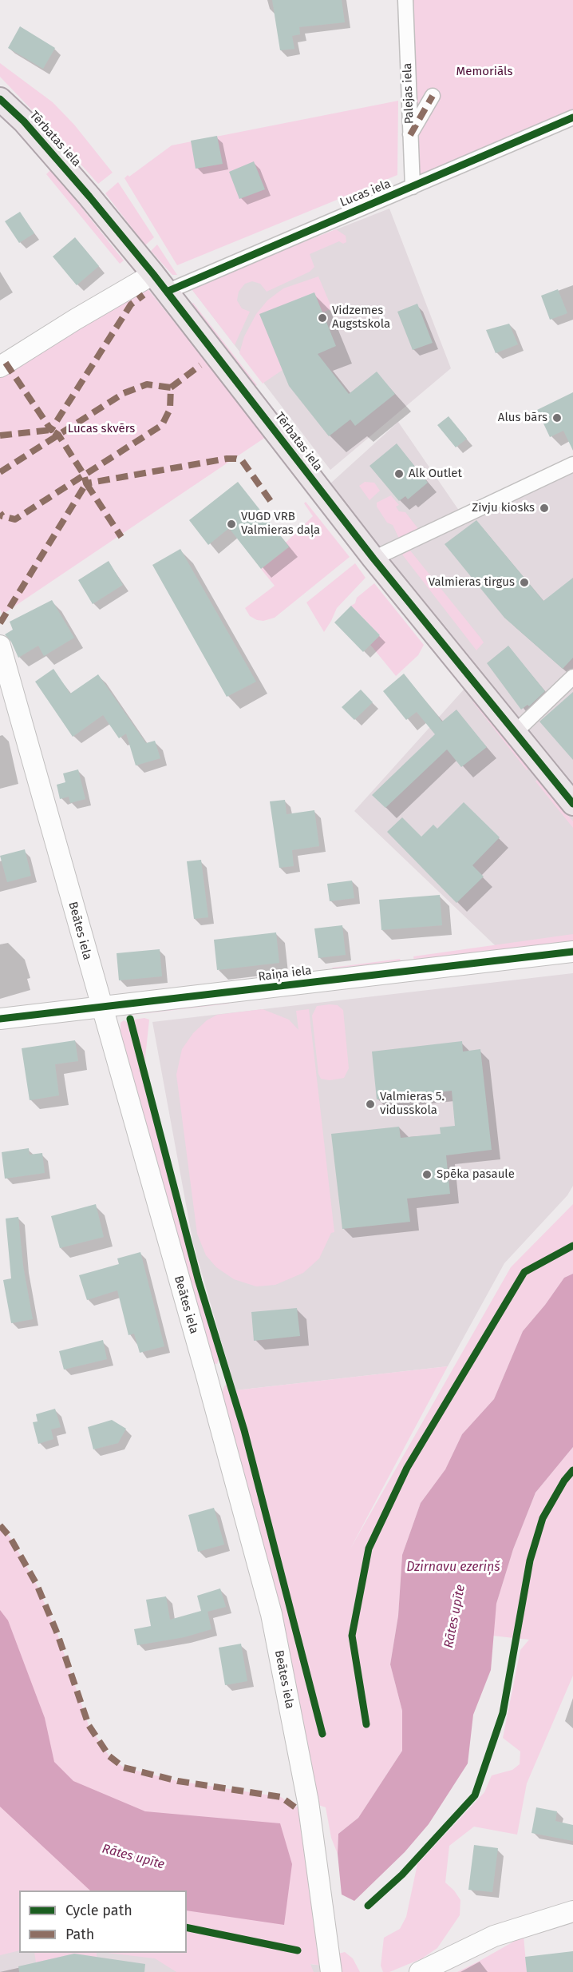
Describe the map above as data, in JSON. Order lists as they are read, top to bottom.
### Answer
{
  "streets": {
    "main road": ["Tērbatas iela"],
    "street": [
      "Palejas iela",
      "Lucas iela",
      "Beātes iela",
      "Raiņa iela"
    ]
  },
  "crossings": [
    ["Palejas iela", "Lucas iela"],
    ["Tērbatas iela", "Lucas iela"],
    ["Beātes iela", "Raiņa iela"]
  ],
  "water": ["Dzirnavu ezeriņš", "Rātes upīte"],
  "parks": ["Memoriāls", "Lucas skvērs"],
  "places": [
    "Vidzemes Augstskola",
    "Alus bārs",
    "Alk Outlet",
    "Zivju kiosks",
    "VUGD VRB Valmieras daļa",
    "Valmieras tirgus",
    "Valmieras 5. vidusskola",
    "Spēka pasaule"
  ],
  "legend": ["Cycle path", "Path"]
}
